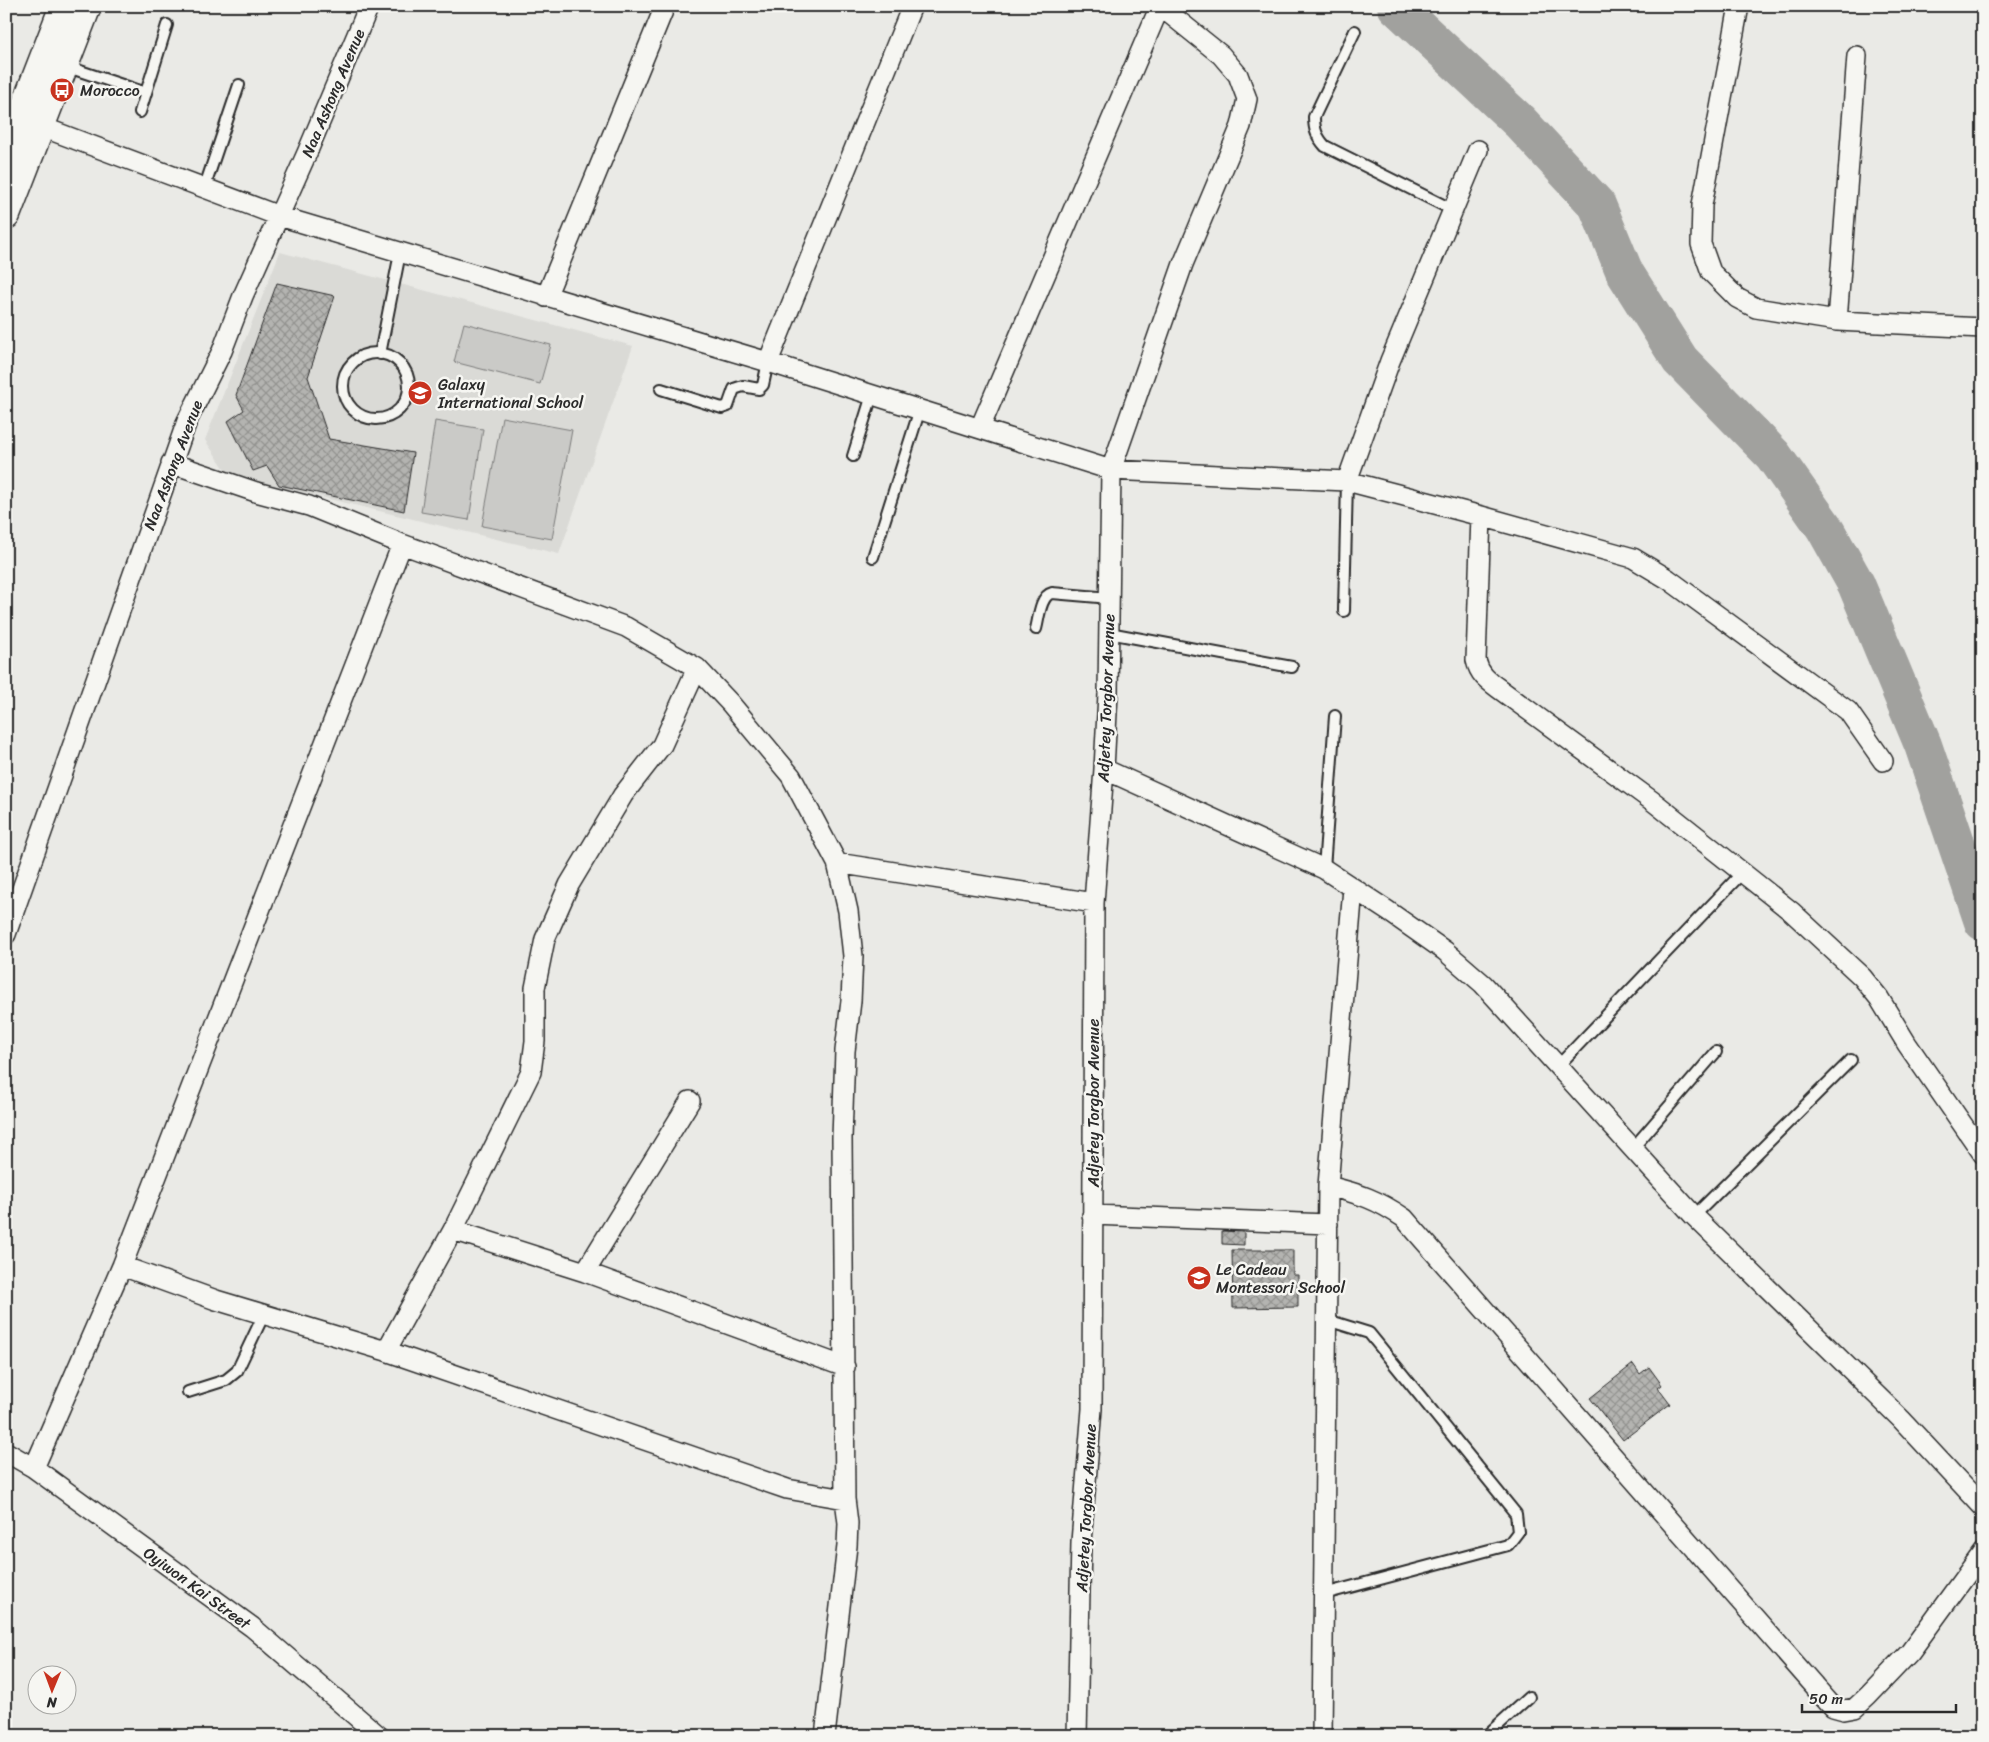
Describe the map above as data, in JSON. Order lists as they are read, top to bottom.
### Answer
{
  "streets": {
    "street": ["Naa Ashong Avenue", "Adjetey Torgbor Avenue", "Oyiwon Kai Street"]
  },
  "places": {
    "bus stop": ["Morocco"],
    "school or university": ["Galaxy International School", "Le Cadeau Montessori School"]
  },
  "scale_bar": "50 m",
  "north": "bottom"
}
